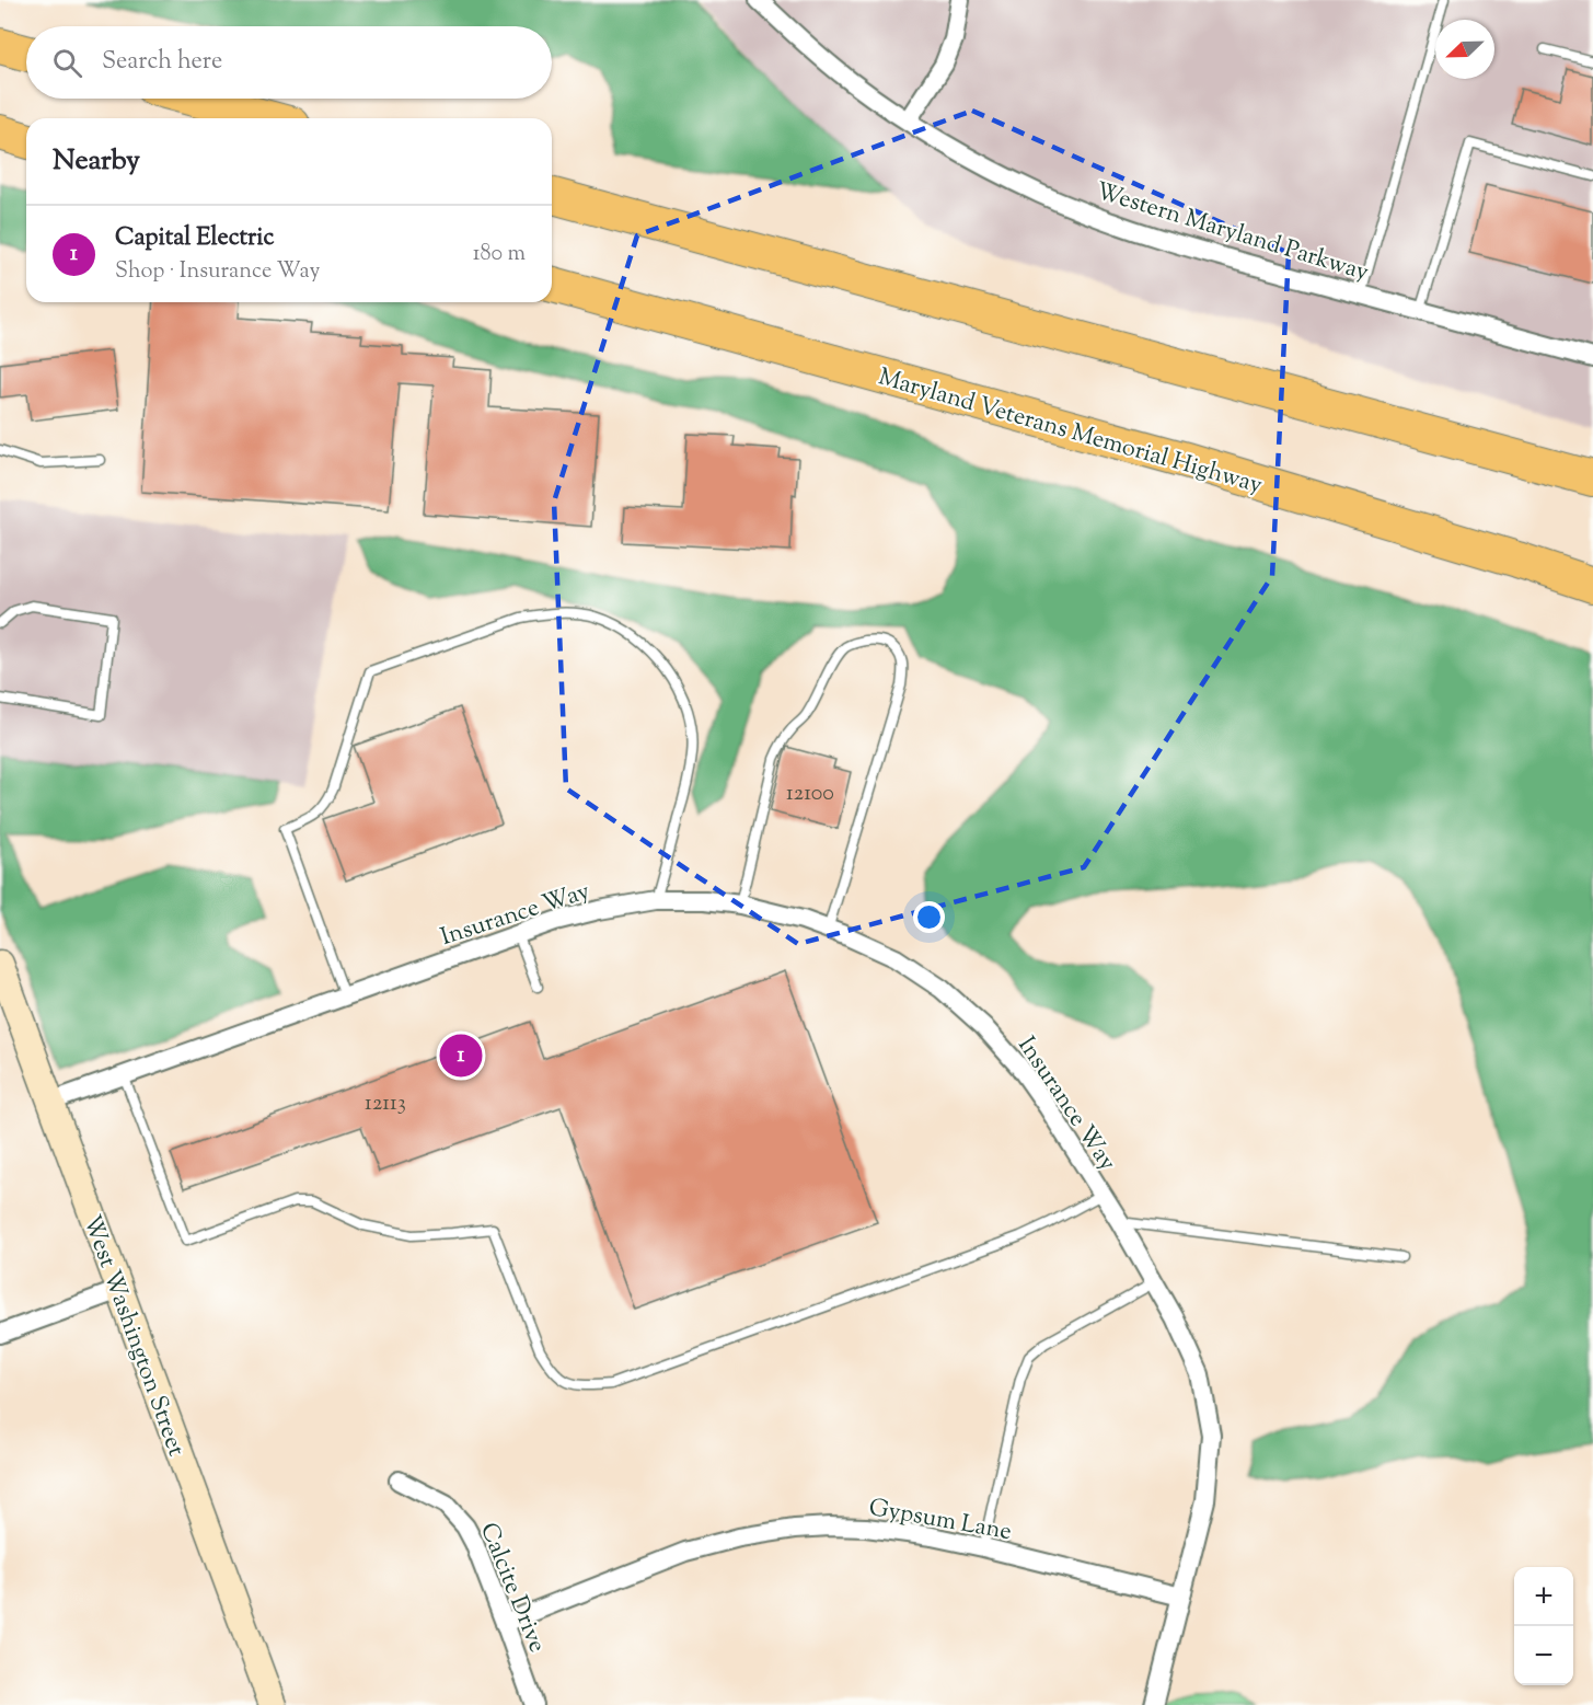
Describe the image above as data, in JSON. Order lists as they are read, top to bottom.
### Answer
{
  "streets": {
    "highway": ["Maryland Veterans Memorial Highway"],
    "main road": ["West Washington Street"],
    "street": [
      "Western Maryland Parkway",
      "Insurance Way",
      "Gypsum Lane",
      "Calcite Drive"
    ]
  },
  "crossings": [
    ["Insurance Way", "West Washington Street"],
    ["Insurance Way", "Gypsum Lane"],
    ["Gypsum Lane", "Calcite Drive"]
  ],
  "house_numbers": ["12100", "12113"],
  "north": "bottom left",
  "page": {
    "search": "Search here",
    "heading": "Nearby",
    "list": [
      {
        "mark": "1",
        "name": "Capital Electric",
        "note": "Shop · Insurance Way",
        "value": "180 m"
      }
    ],
    "pins": "1",
    "map_buttons": ["+", "−"]
  }
}
